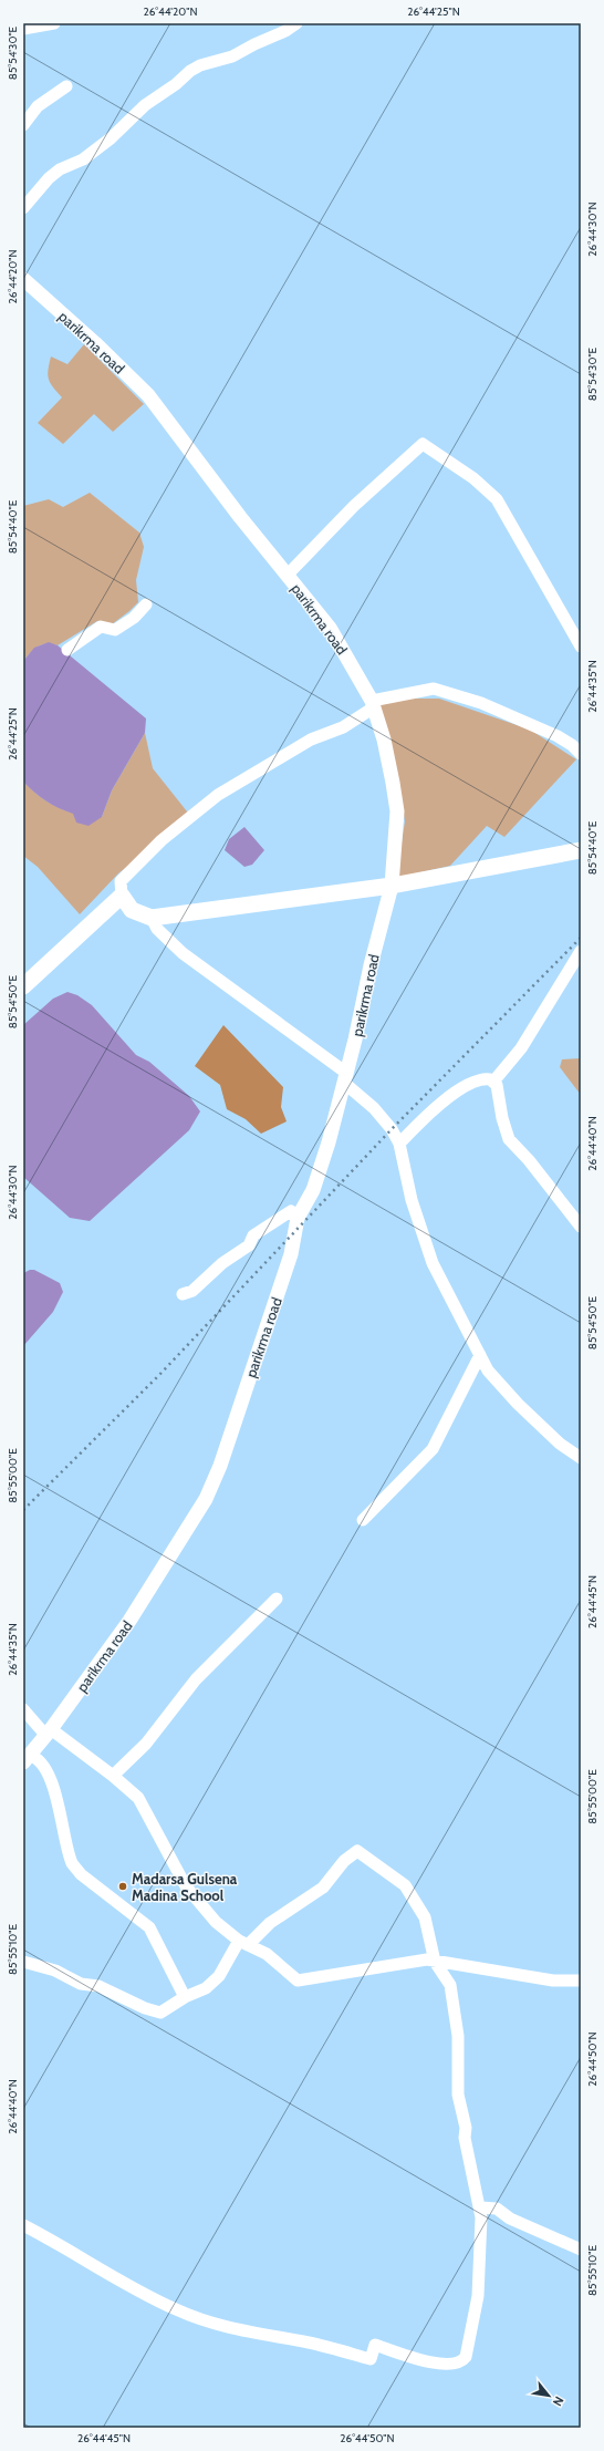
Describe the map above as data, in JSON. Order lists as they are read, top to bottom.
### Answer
{
  "streets": {
    "street": ["parikrma road"]
  },
  "places": ["Madarsa Gulsena Madina School"],
  "north": "bottom right",
  "coordinates": [
    "26°44'20\"N",
    "26°44'25\"N",
    "85°54'30\"E",
    "26°44'30\"N",
    "85°54'40\"E",
    "26°44'35\"N",
    "85°54'50\"E",
    "26°44'40\"N",
    "85°55'00\"E",
    "26°44'45\"N",
    "85°55'10\"E",
    "26°44'50\"N"
  ]
}
